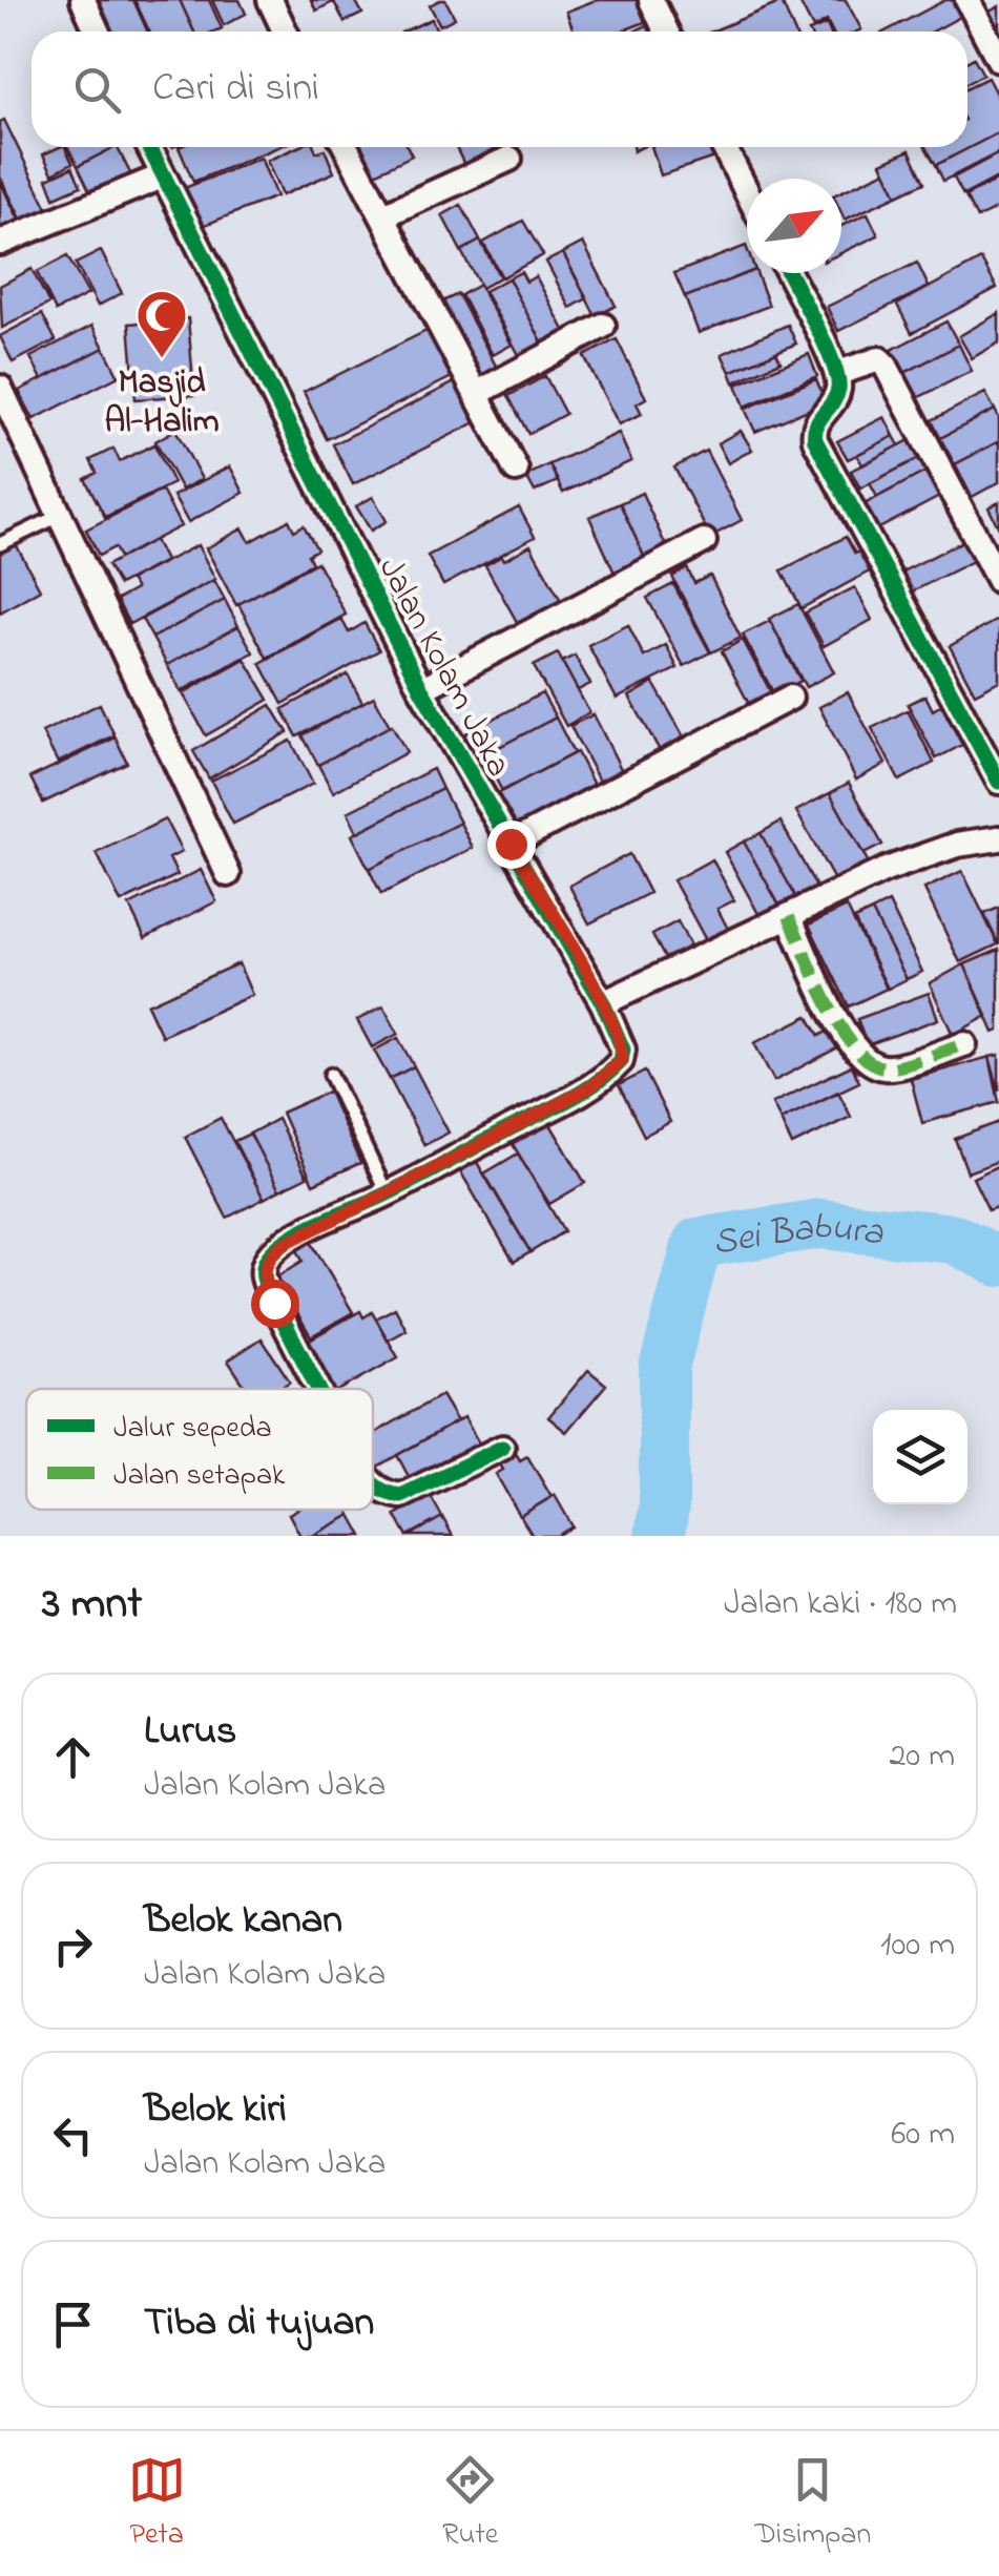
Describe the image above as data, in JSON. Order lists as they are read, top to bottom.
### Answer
{
  "streets": {
    "street": ["Jalan Kolam Jaka"]
  },
  "water": ["Sei Babura"],
  "places": {
    "mosque": ["Masjid Al-Halim"]
  },
  "legend": ["Jalur sepeda", "Jalan setapak"],
  "north": "top right",
  "page": {
    "search": "Cari di sini",
    "heading": ["3 mnt", "Jalan kaki · 180 m"],
    "list": [
      ["Lurus", "Jalan Kolam Jaka", "20 m"],
      ["Belok kanan", "Jalan Kolam Jaka", "100 m"],
      ["Belok kiri", "Jalan Kolam Jaka", "60 m"],
      "Tiba di tujuan"
    ],
    "nav": ["Peta", "Rute", "Disimpan"]
  }
}
